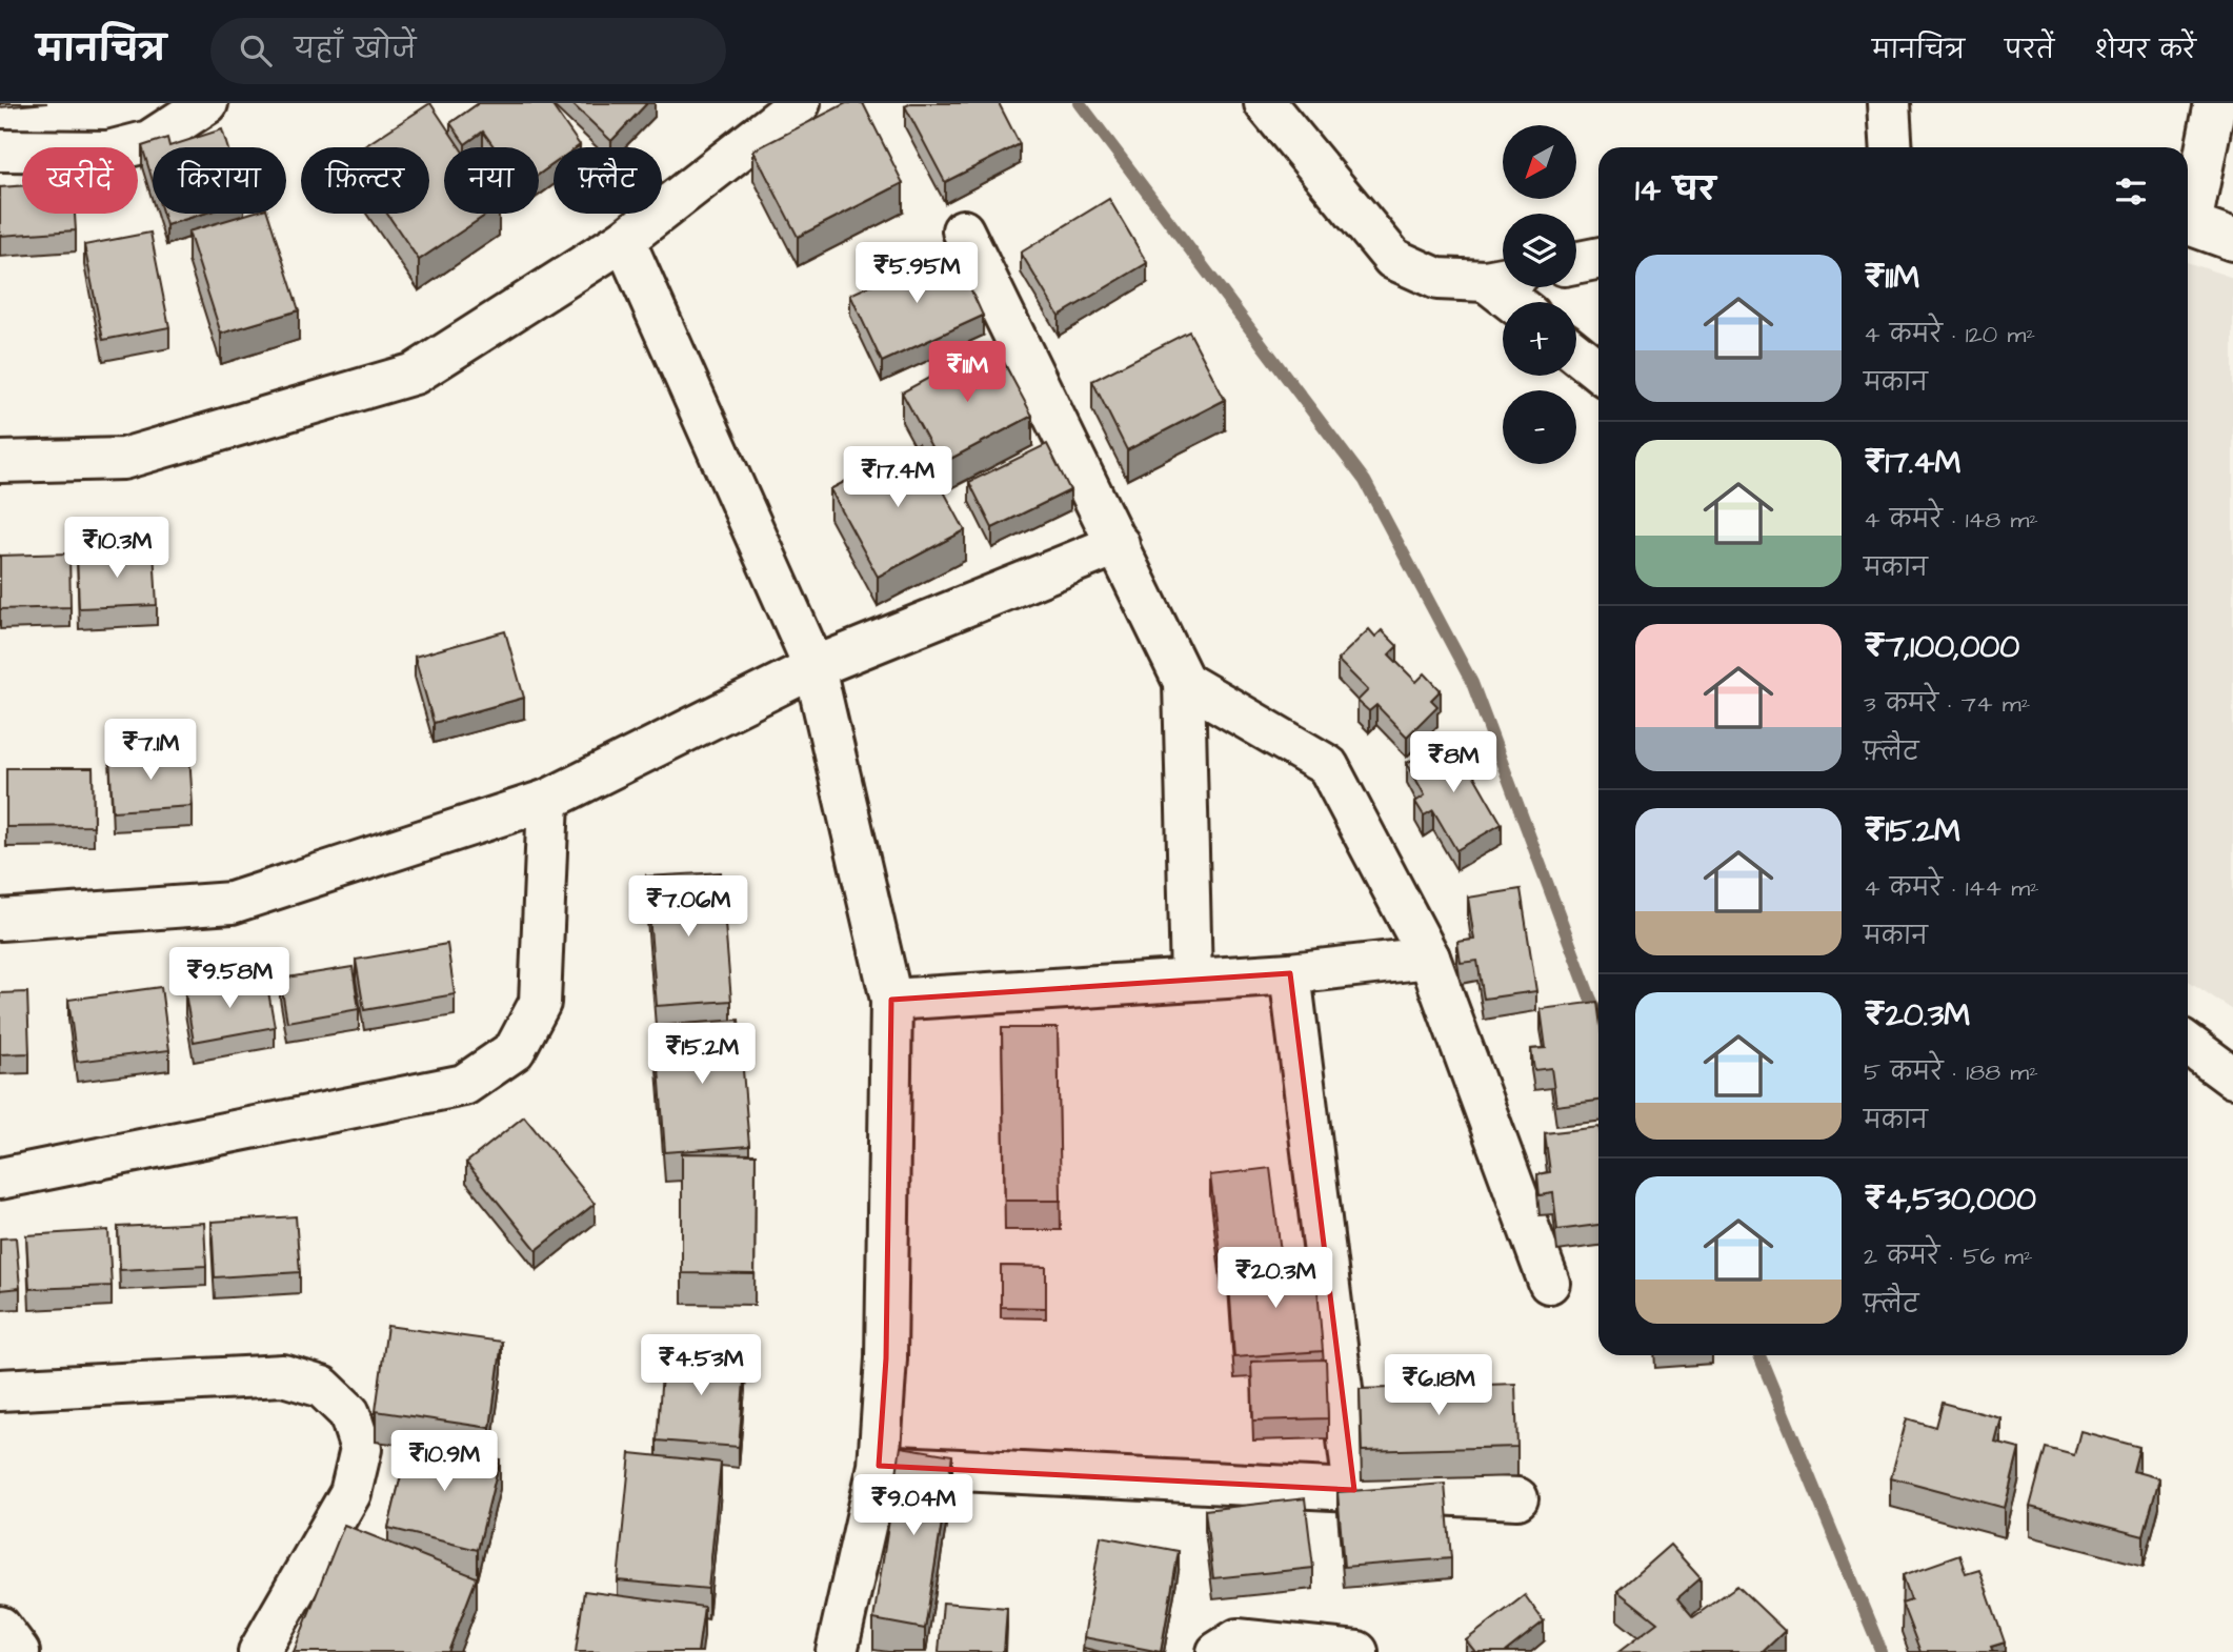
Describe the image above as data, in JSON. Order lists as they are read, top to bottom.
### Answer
{
  "north": "bottom left",
  "page": {
    "header": "मानचित्र",
    "search": "यहाँ खोजें",
    "nav": ["मानचित्र", "परतें", "शेयर करें"],
    "map_buttons": ["+", "−"],
    "chip": [
      "खरीदें",
      "किराया",
      "फ़िल्टर",
      "नया",
      "फ़्लैट"
    ],
    "heading": "14 घर",
    "list": [
      {
        "name": "₹11M",
        "note": "4 कमरे · 120 m² · मकान"
      },
      {
        "name": "₹17.4M",
        "note": "4 कमरे · 148 m² · मकान"
      },
      {
        "name": "₹7,100,000",
        "note": "3 कमरे · 74 m² · फ़्लैट"
      },
      {
        "name": "₹15.2M",
        "note": "4 कमरे · 144 m² · मकान"
      },
      {
        "name": "₹20.3M",
        "note": "5 कमरे · 188 m² · मकान"
      },
      {
        "name": "₹4,530,000",
        "note": "2 कमरे · 56 m² · फ़्लैट"
      }
    ],
    "price": [
      "₹5.95M",
      "₹11M",
      "₹17.4M",
      "₹10.3M",
      "₹7.1M",
      "₹8M",
      "₹7.06M",
      "₹9.58M",
      "₹15.2M",
      "₹20.3M",
      "₹4.53M",
      "₹6.18M",
      "₹10.9M",
      "₹9.04M"
    ]
  }
}
